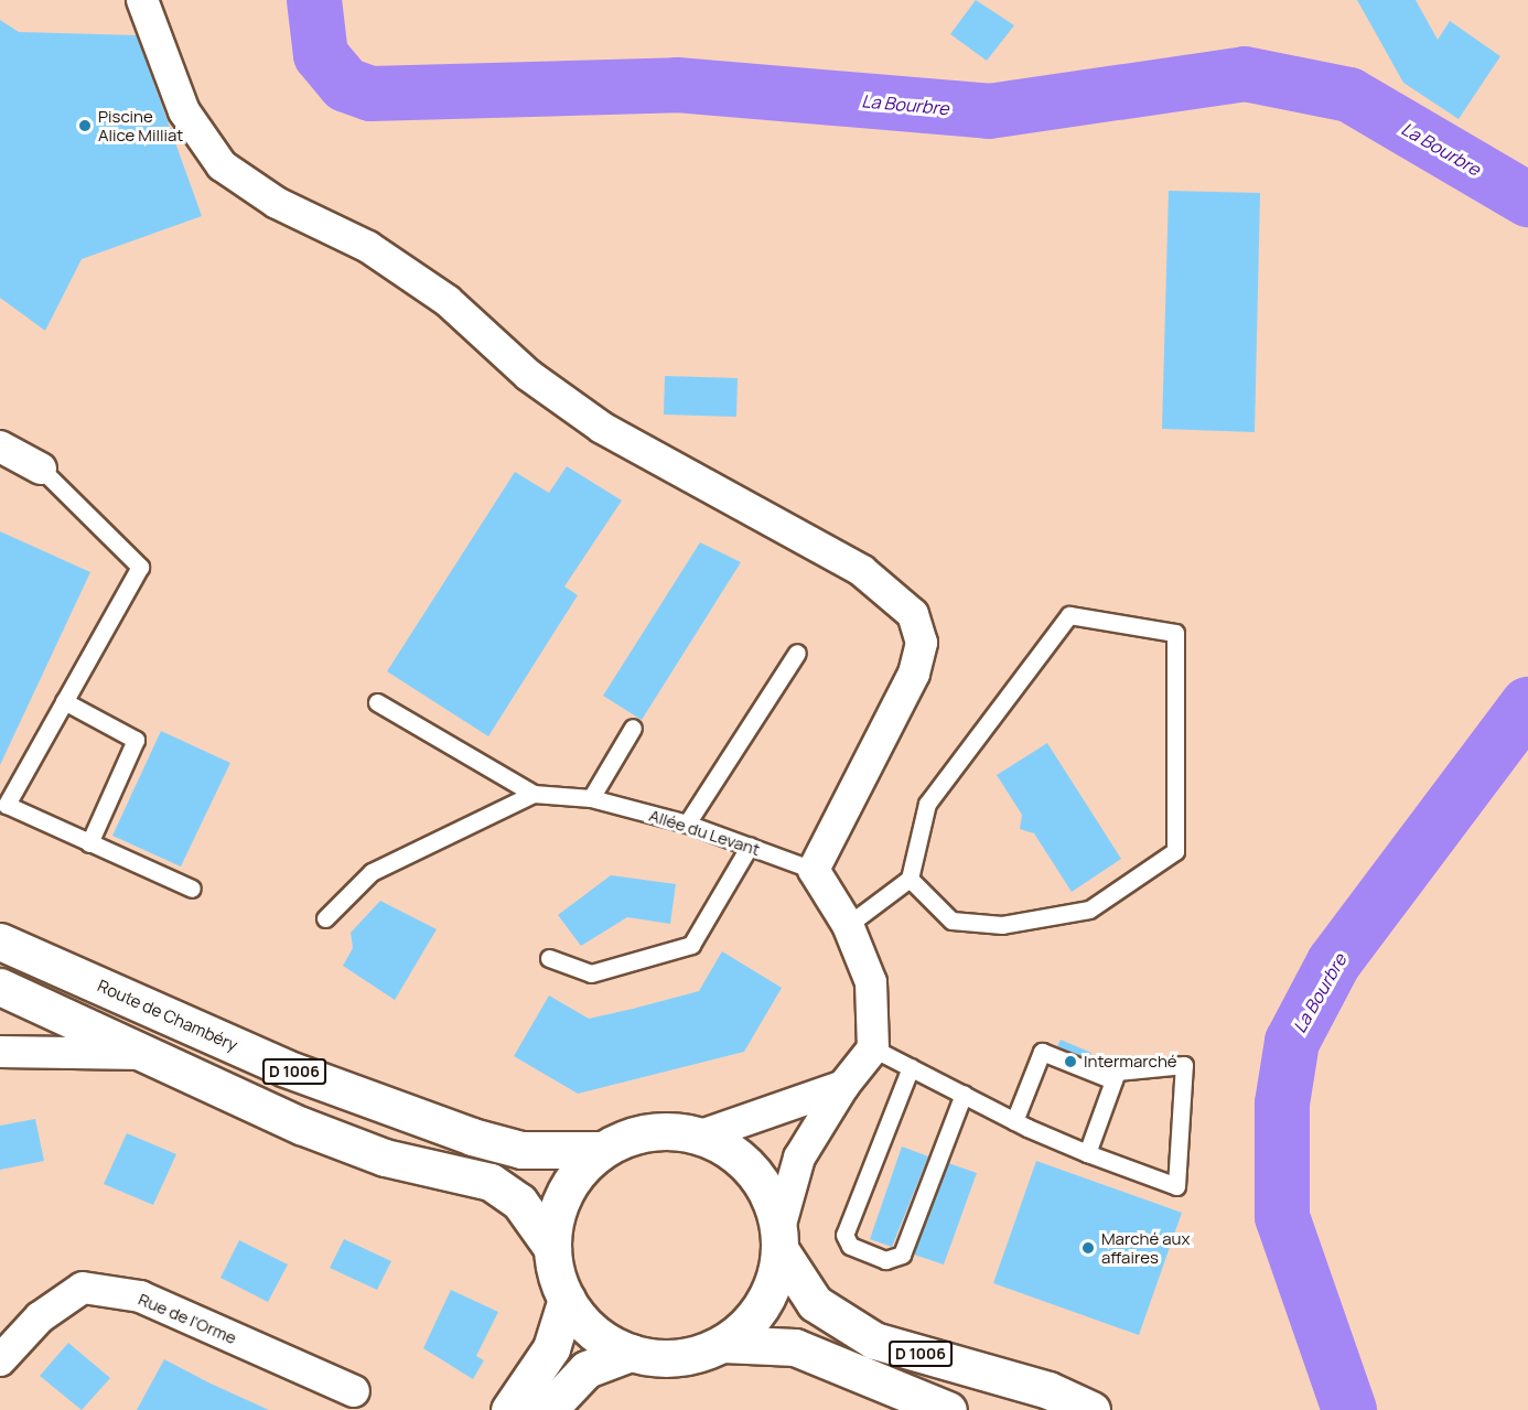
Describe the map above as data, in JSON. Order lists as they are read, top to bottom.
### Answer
{
  "streets": {
    "main road": ["Route de Chambéry", "D 1006"],
    "street": ["Rue de l'Orme"],
    "lane": ["Allée du Levant"]
  },
  "crossings": [
    ["Route de Chambéry", "D 1006"]
  ],
  "water": ["La Bourbre"],
  "places": ["Piscine Alice Milliat", "Intermarché", "Marché aux affaires"]
}
